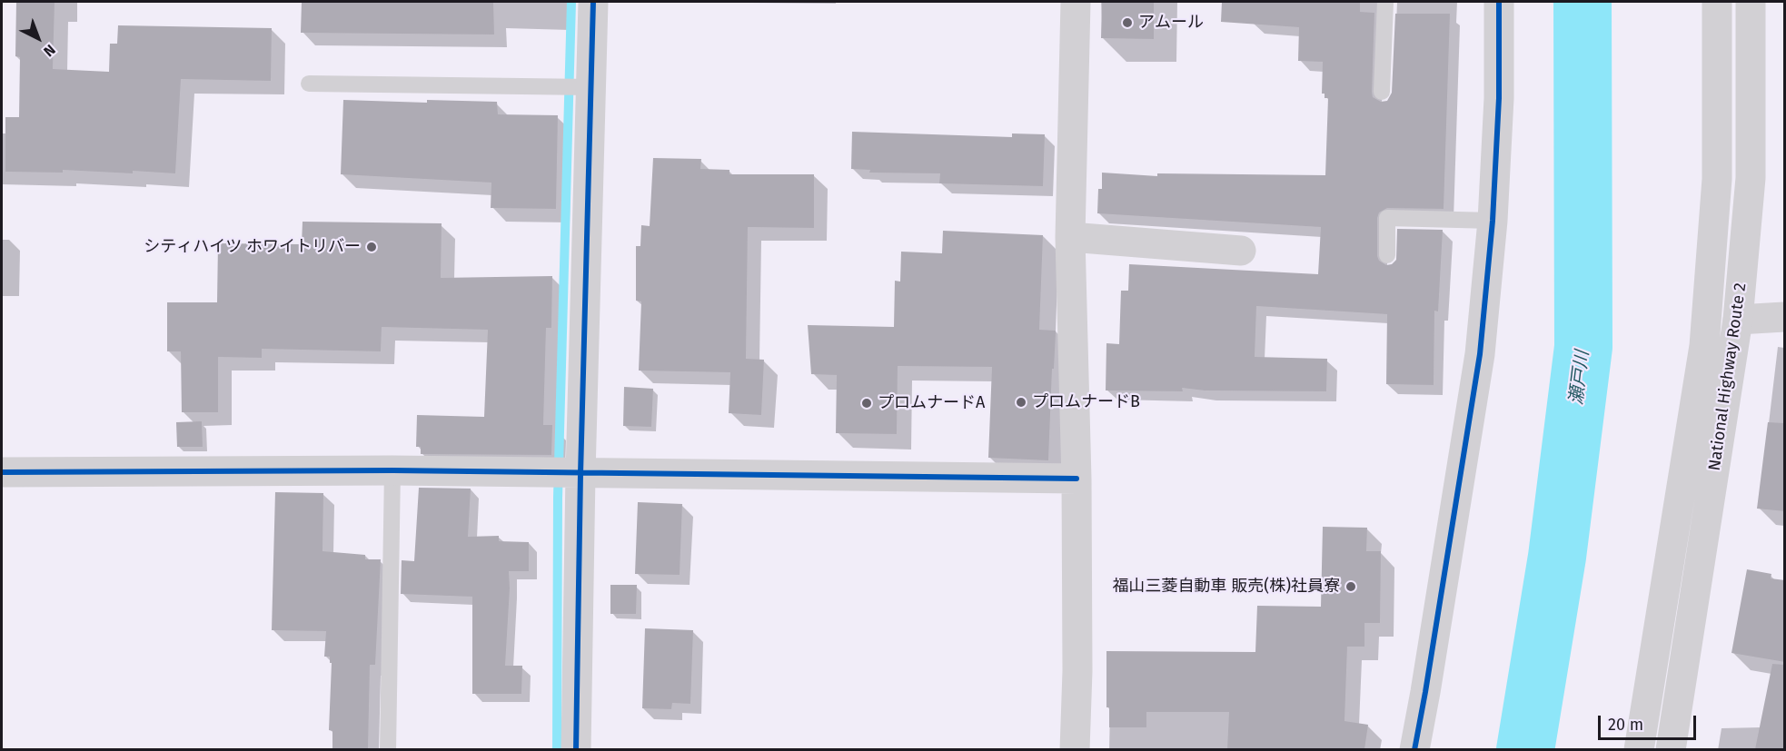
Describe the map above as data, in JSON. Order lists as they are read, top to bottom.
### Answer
{
  "streets": {
    "main road": ["National Highway Route 2"]
  },
  "water": ["瀬戸川"],
  "places": [
    "アムール",
    "シティハイツ ホワイトリバー",
    "プロムナードB",
    "プロムナードA",
    "福山三菱自動車 販売(株)社員寮"
  ],
  "scale_bar": "20 m",
  "north": "bottom right"
}
